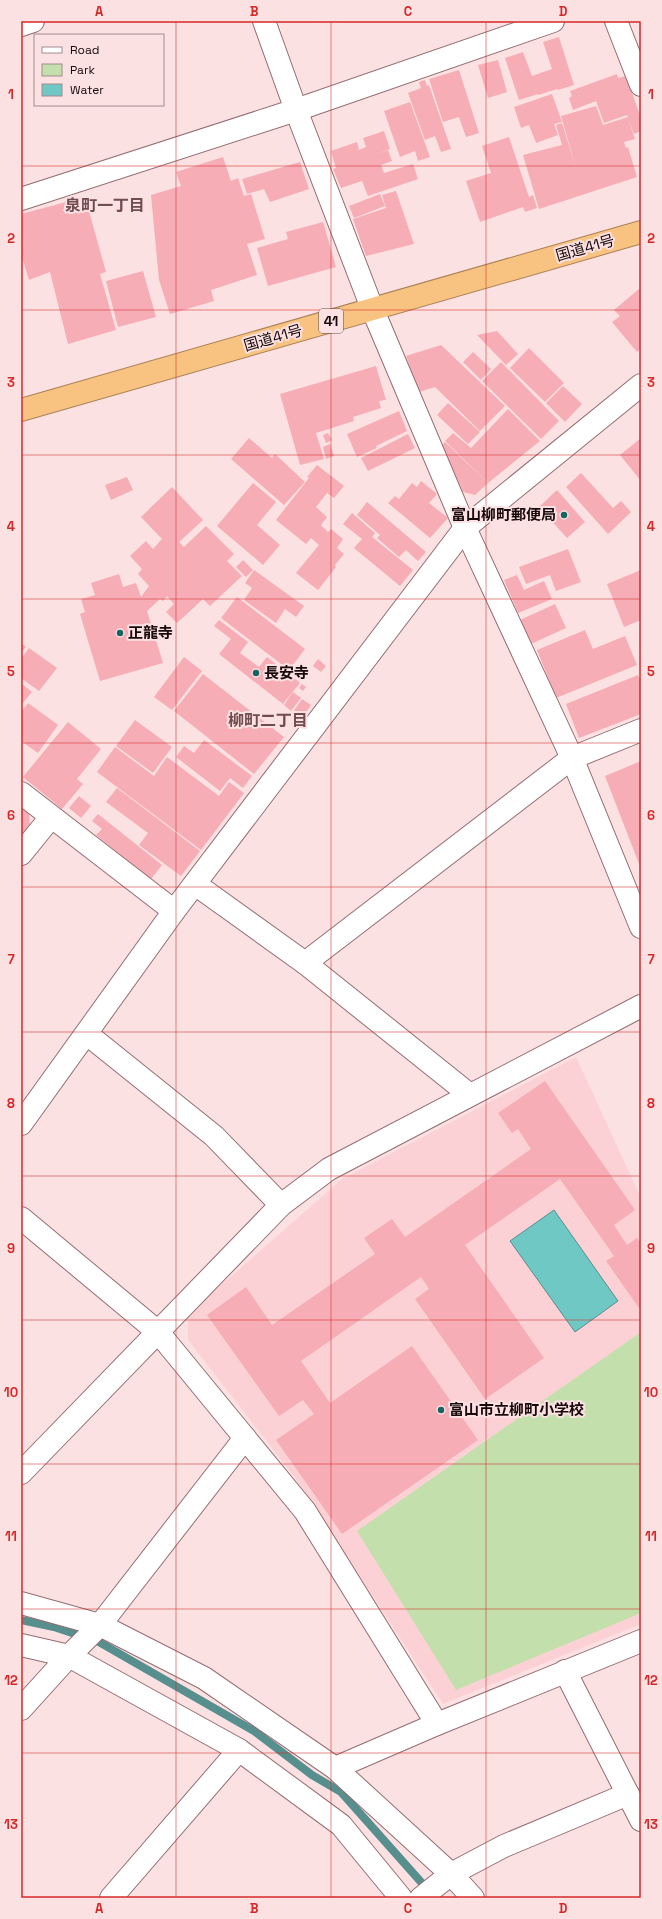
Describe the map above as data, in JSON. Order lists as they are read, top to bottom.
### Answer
{
  "streets": {
    "highway": ["国道41号", "41"]
  },
  "districts": ["泉町一丁目", "柳町二丁目"],
  "places": [
    "富山柳町郵便局",
    "正龍寺",
    "長安寺",
    "富山市立柳町小学校"
  ],
  "legend": ["Road", "Park", "Water"],
  "grid": {
    "columns": [
      "A",
      "B",
      "C",
      "D"
    ],
    "rows": [
      "1",
      "2",
      "3",
      "4",
      "5",
      "6",
      "7",
      "8",
      "9",
      "10",
      "11",
      "12",
      "13"
    ]
  }
}
